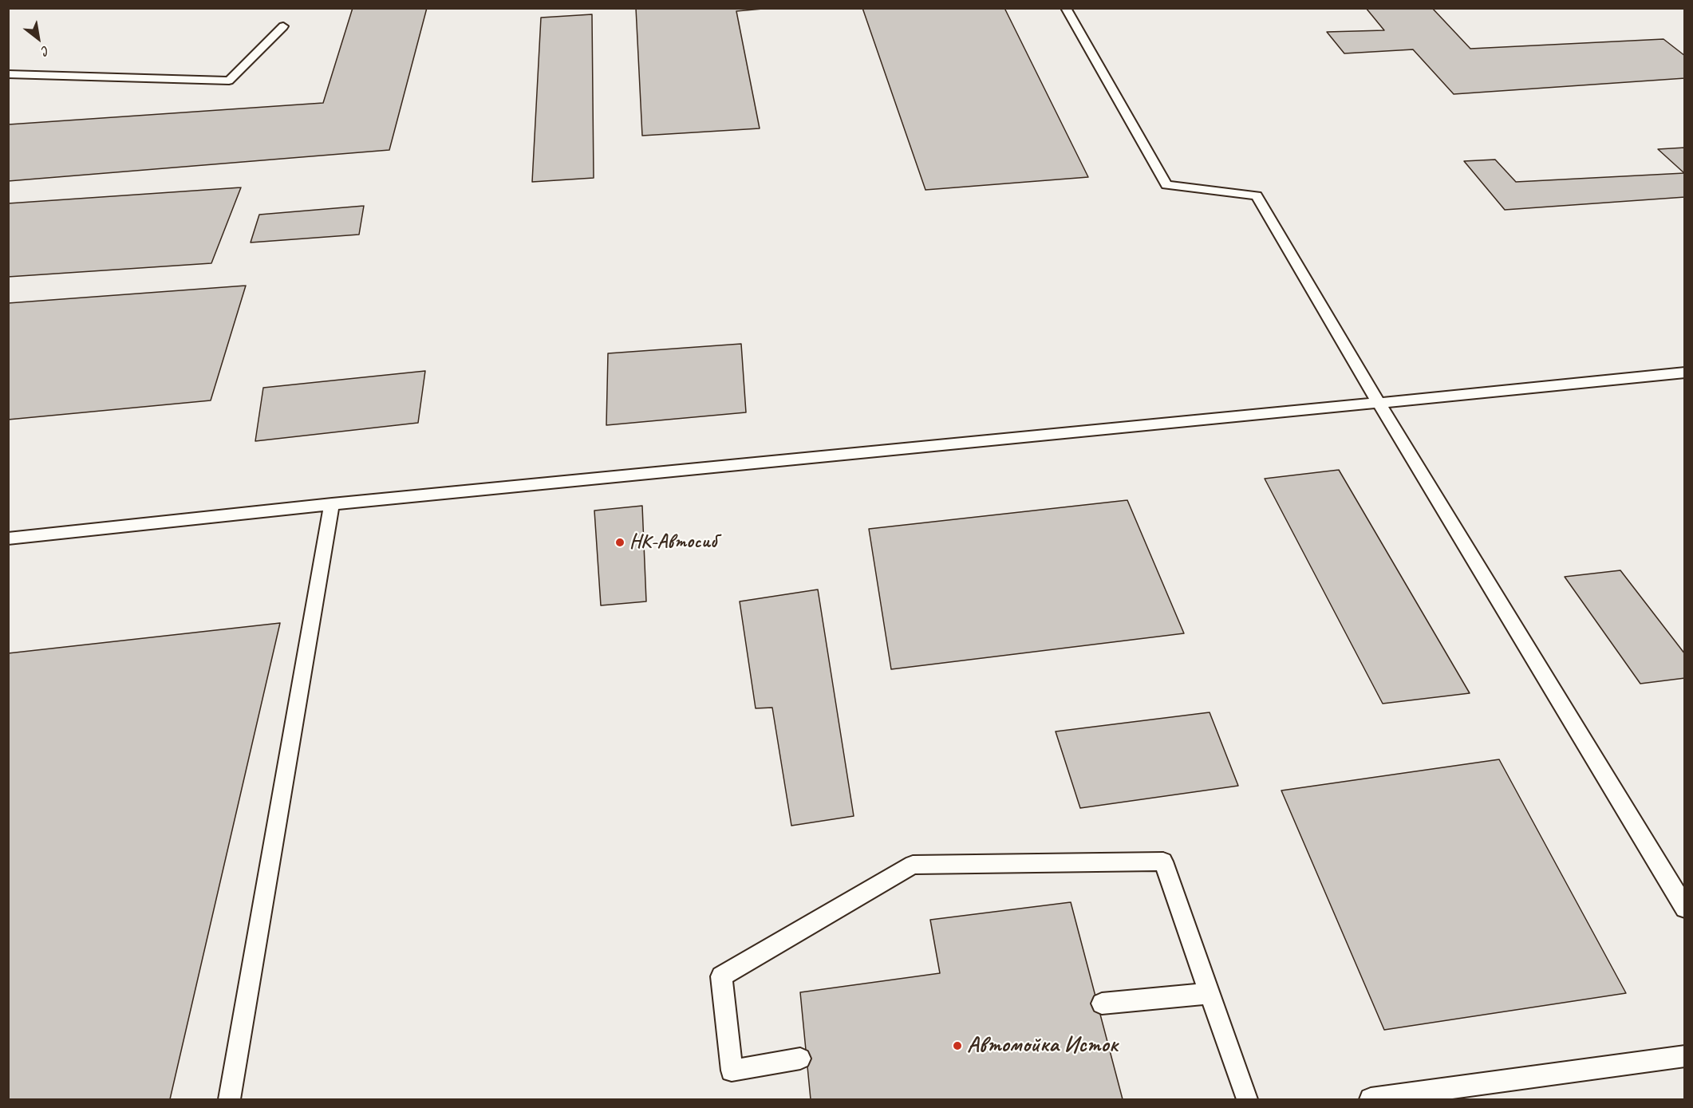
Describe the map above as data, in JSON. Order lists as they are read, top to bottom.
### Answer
{
  "places": ["НК-Автосиб", "Автомойка Исток"],
  "north": "bottom right"
}
